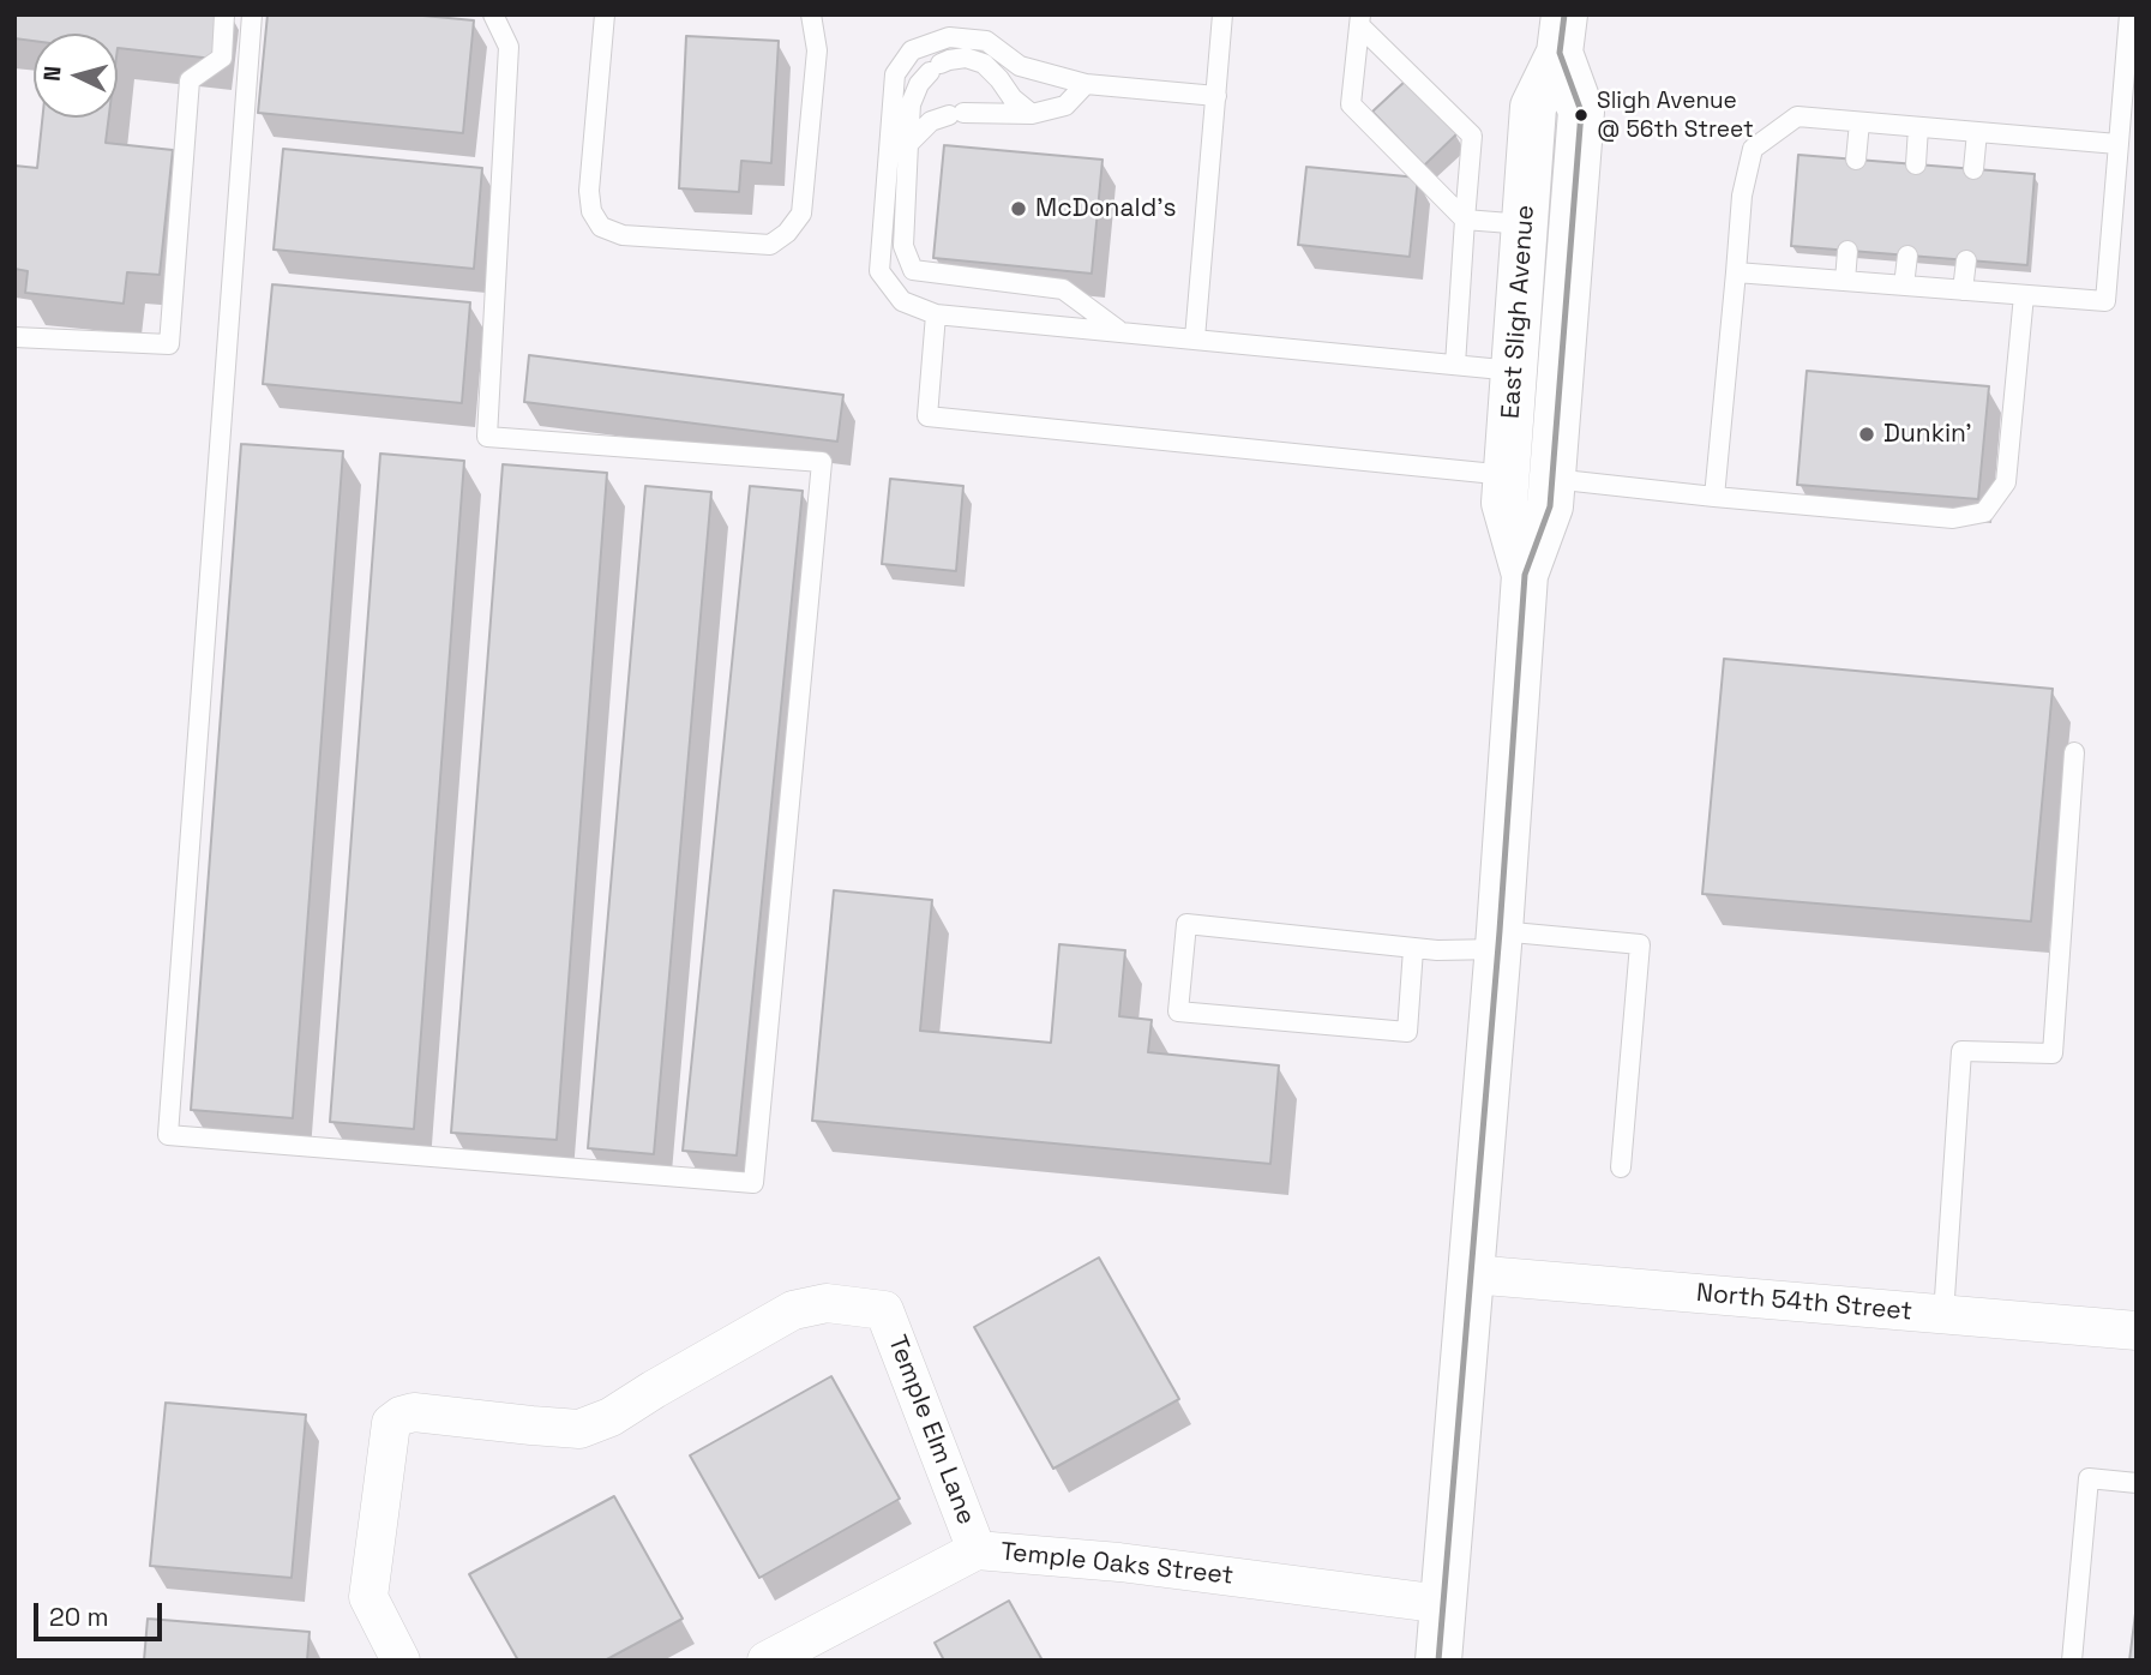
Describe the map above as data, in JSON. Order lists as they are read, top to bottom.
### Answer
{
  "streets": {
    "street": [
      "East Sligh Avenue",
      "North 54th Street",
      "Temple Elm Lane",
      "Temple Oaks Street"
    ]
  },
  "crossings": [
    ["East Sligh Avenue", "North 54th Street"],
    ["East Sligh Avenue", "Temple Oaks Street"],
    ["Temple Elm Lane", "Temple Oaks Street"]
  ],
  "places": ["Sligh Avenue @ 56th Street", "McDonald's", "Dunkin'"],
  "scale_bar": "20 m",
  "north": "left"
}
